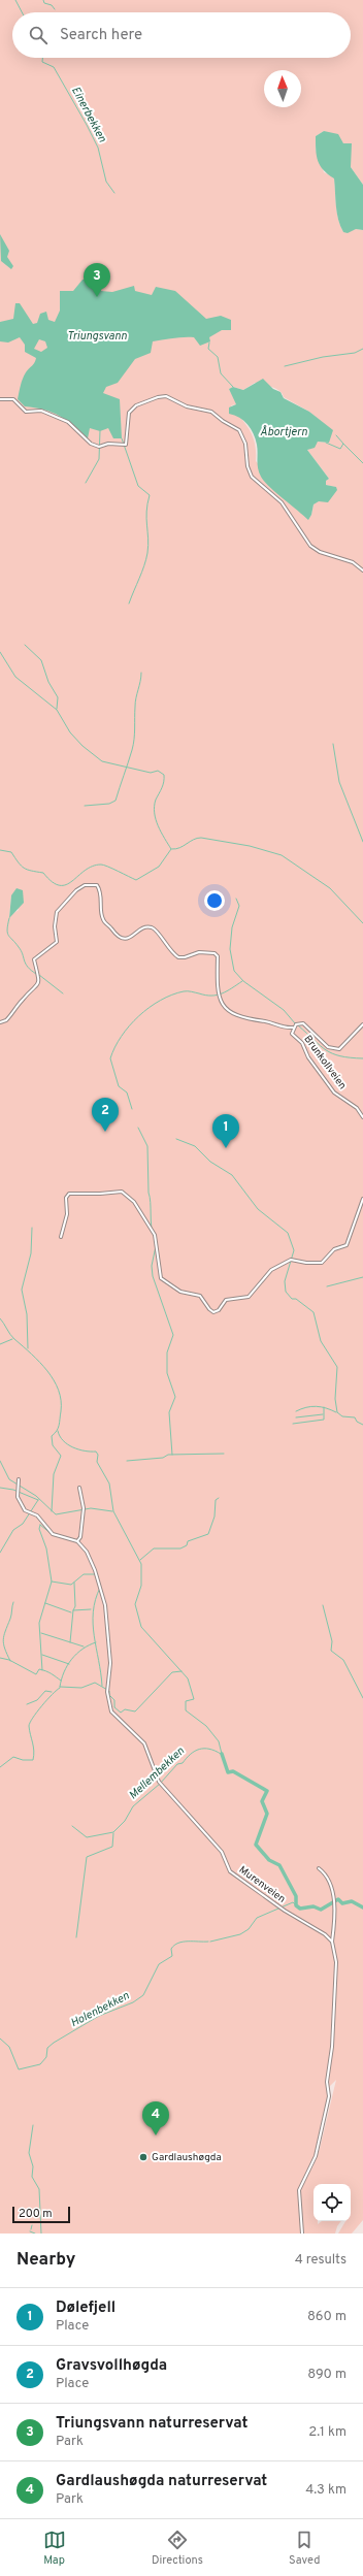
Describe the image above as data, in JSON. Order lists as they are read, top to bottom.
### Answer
{
  "streets": {
    "street": ["Brunkollveien", "Murenveien"]
  },
  "water": [
    "Einerbekken",
    "Triungsvann",
    "Åbortjern",
    "Mellembekken",
    "Holenbekken"
  ],
  "places": ["Gardlaushøgda"],
  "scale_bar": "200 m",
  "north": "top",
  "page": {
    "search": "Search here",
    "pins": [
      "3",
      "2",
      "1",
      "4"
    ],
    "scale": "200 m",
    "heading": ["Nearby", "4 results"],
    "list": [
      {
        "mark": "1",
        "name": "Dølefjell",
        "note": "Place",
        "value": "860 m"
      },
      {
        "mark": "2",
        "name": "Gravsvollhøgda",
        "note": "Place",
        "value": "890 m"
      },
      {
        "mark": "3",
        "name": "Triungsvann naturreservat",
        "note": "Park",
        "value": "2.1 km"
      },
      {
        "mark": "4",
        "name": "Gardlaushøgda naturreservat",
        "note": "Park",
        "value": "4.3 km"
      }
    ],
    "nav": ["Map", "Directions", "Saved"]
  }
}
